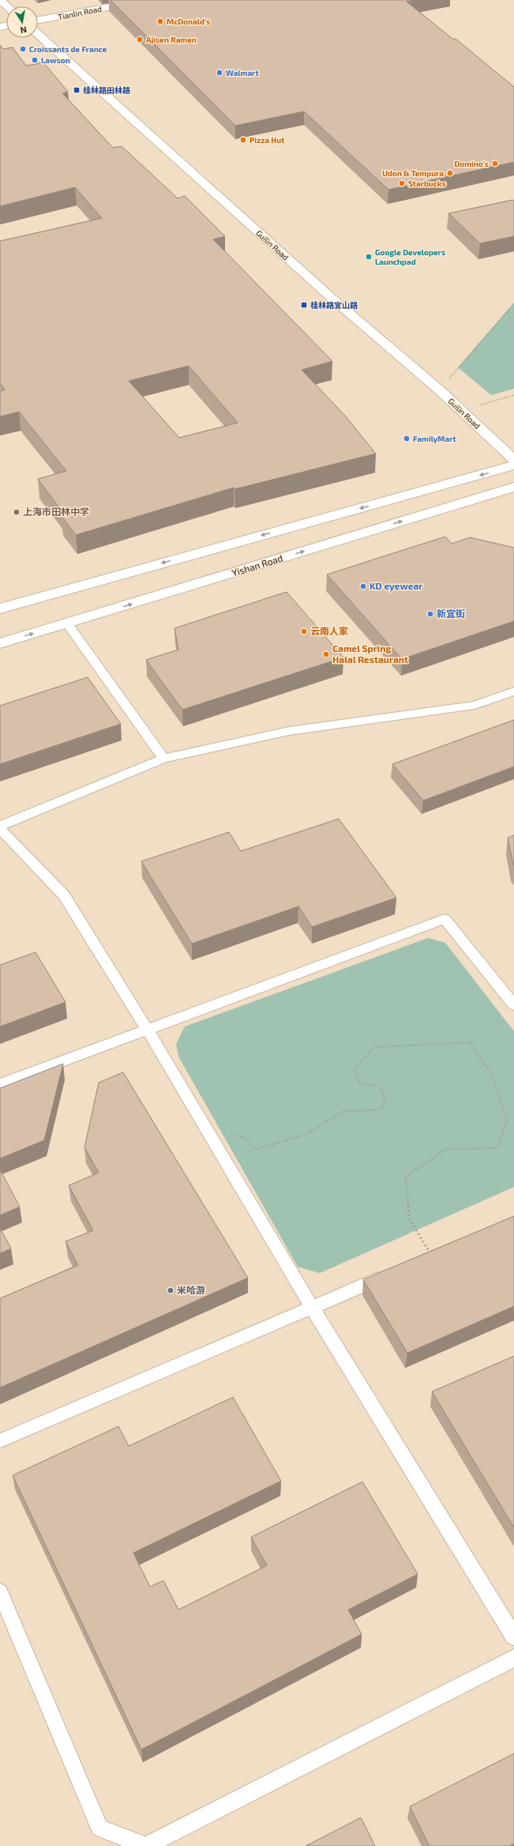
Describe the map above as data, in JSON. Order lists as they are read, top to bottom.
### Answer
{
  "streets": {
    "main road": ["Tianlin Road", "Guilin Road", "Yishan Road"]
  },
  "places": {
    "other": [
      "McDonald's",
      "Ajisen Ramen",
      "Croissants de France",
      "Lawson",
      "Walmart",
      "Pizza Hut",
      "Domino's",
      "Udon & Tempura",
      "Starbucks",
      "Google Developers Launchpad",
      "FamilyMart",
      "上海市田林中学",
      "KD eyewear",
      "新宜街",
      "云南人家",
      "Camel Spring Halal Restaurant",
      "米哈游"
    ],
    "transit": ["桂林路田林路", "桂林路宜山路"]
  },
  "north": "bottom"
}
